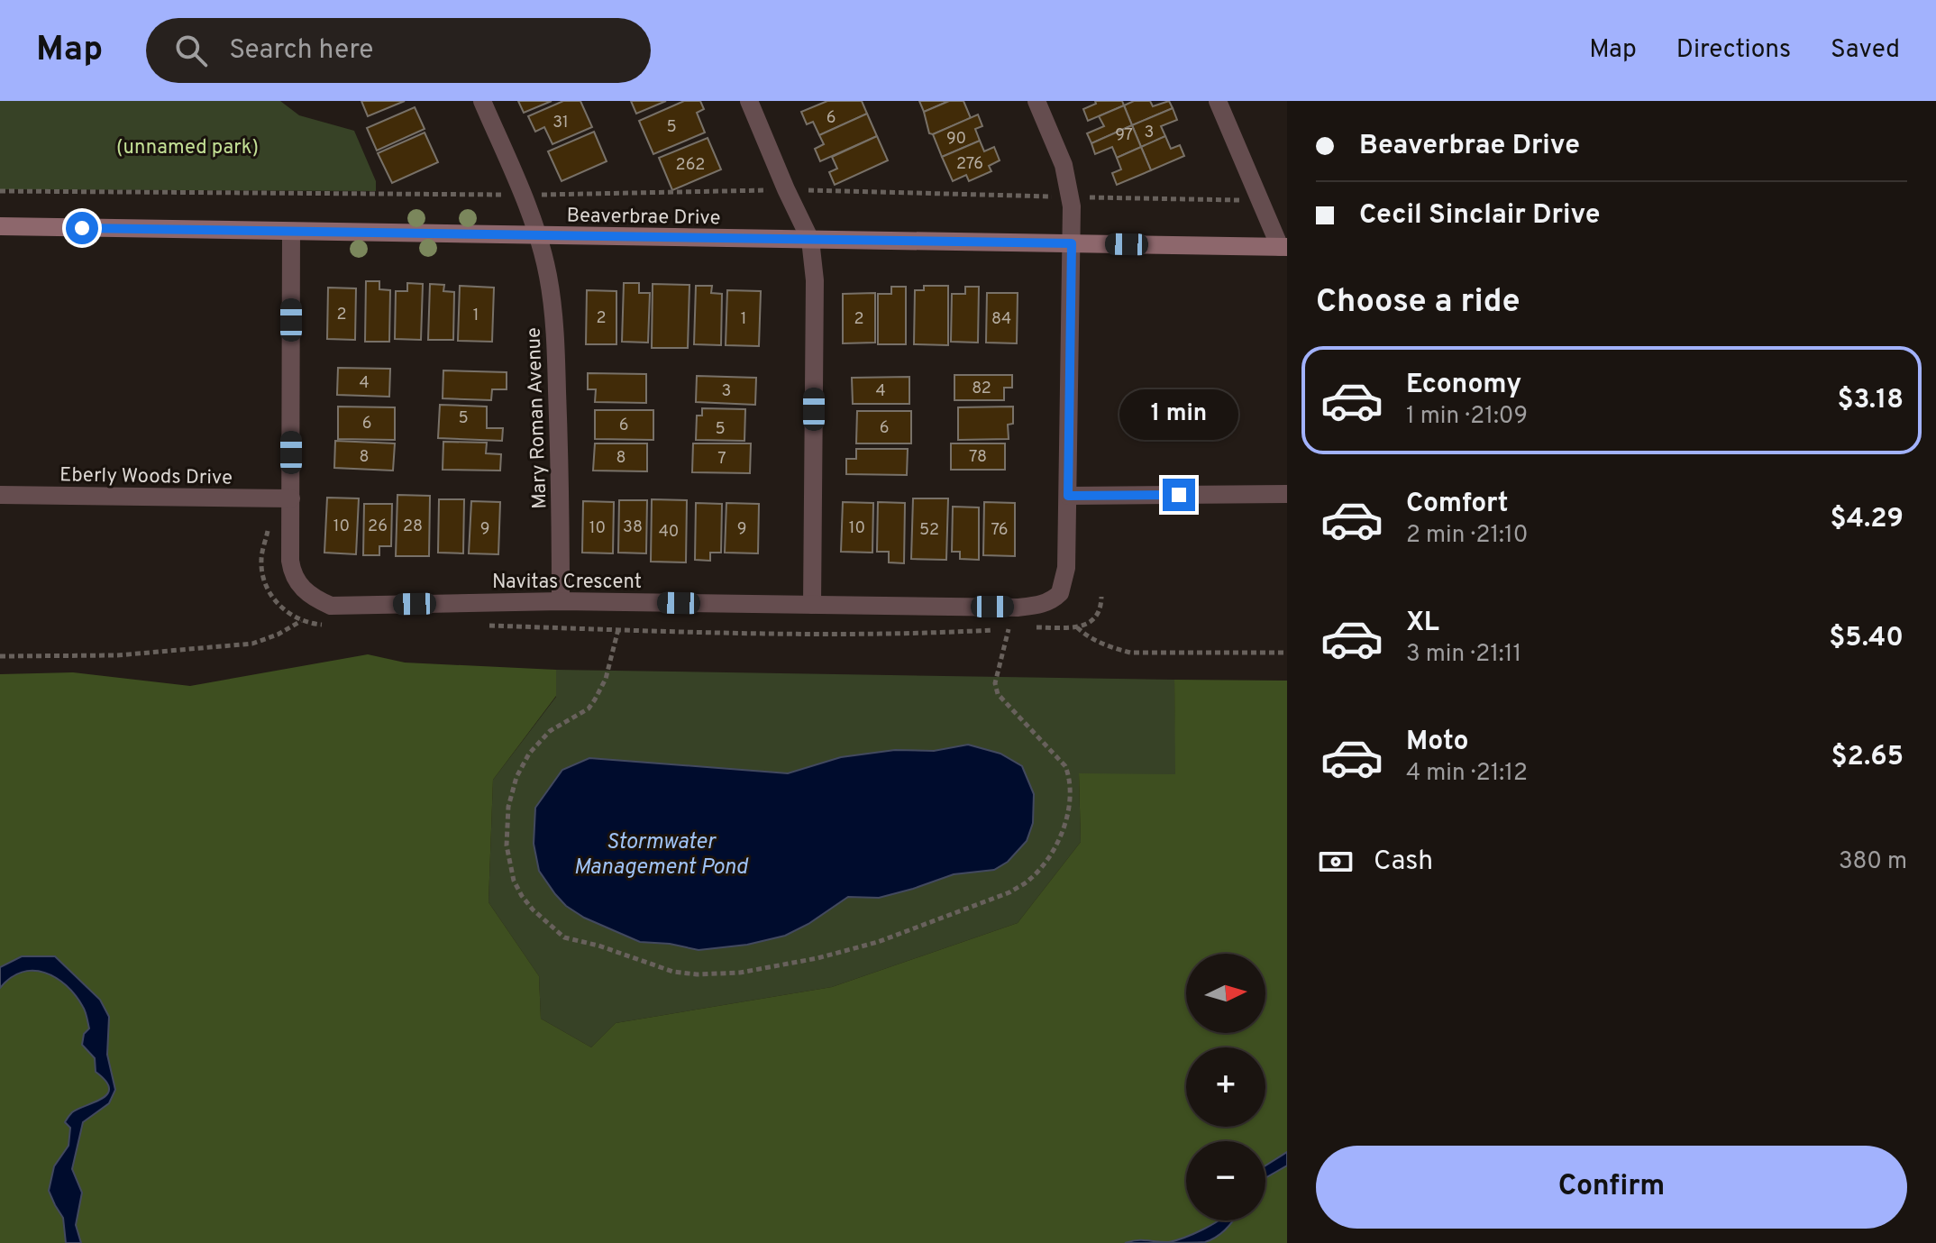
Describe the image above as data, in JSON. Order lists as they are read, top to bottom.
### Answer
{
  "streets": {
    "street": [
      "Beaverbrae Drive",
      "Mary Roman Avenue",
      "Eberly Woods Drive",
      "Navitas Crescent"
    ]
  },
  "crossings": [
    ["Beaverbrae Drive", "Mary Roman Avenue"],
    ["Beaverbrae Drive", "Navitas Crescent"],
    ["Mary Roman Avenue", "Navitas Crescent"],
    ["Eberly Woods Drive", "Navitas Crescent"]
  ],
  "water": ["Stormwater Management Pond"],
  "parks": ["(unnamed park)"],
  "house_numbers": [
    "6",
    "31",
    "5",
    "3",
    "97",
    "90",
    "276",
    "262",
    "2",
    "1",
    "2",
    "1",
    "2",
    "84",
    "4",
    "82",
    "3",
    "4",
    "5",
    "6",
    "6",
    "6",
    "5",
    "8",
    "78",
    "8",
    "7",
    "10",
    "26",
    "28",
    "38",
    "10",
    "10",
    "9",
    "9",
    "52",
    "76",
    "40"
  ],
  "north": "right",
  "page": {
    "header": "Map",
    "search": "Search here",
    "nav": ["Map", "Directions", "Saved"],
    "banner": ["Beaverbrae Drive", "Cecil Sinclair Drive"],
    "heading": "Choose a ride",
    "list": [
      {
        "name": "Economy",
        "note": "1 min · 21:09",
        "value": "$3.18"
      },
      {
        "name": "Comfort",
        "note": "2 min · 21:10",
        "value": "$4.29"
      },
      {
        "name": "XL",
        "note": "3 min · 21:11",
        "value": "$5.40"
      },
      {
        "name": "Moto",
        "note": "4 min · 21:12",
        "value": "$2.65"
      }
    ],
    "bubble": "1 min",
    "pay": ["Cash", "380 m"],
    "map_buttons": ["+", "−"],
    "buttons": "Confirm"
  }
}
